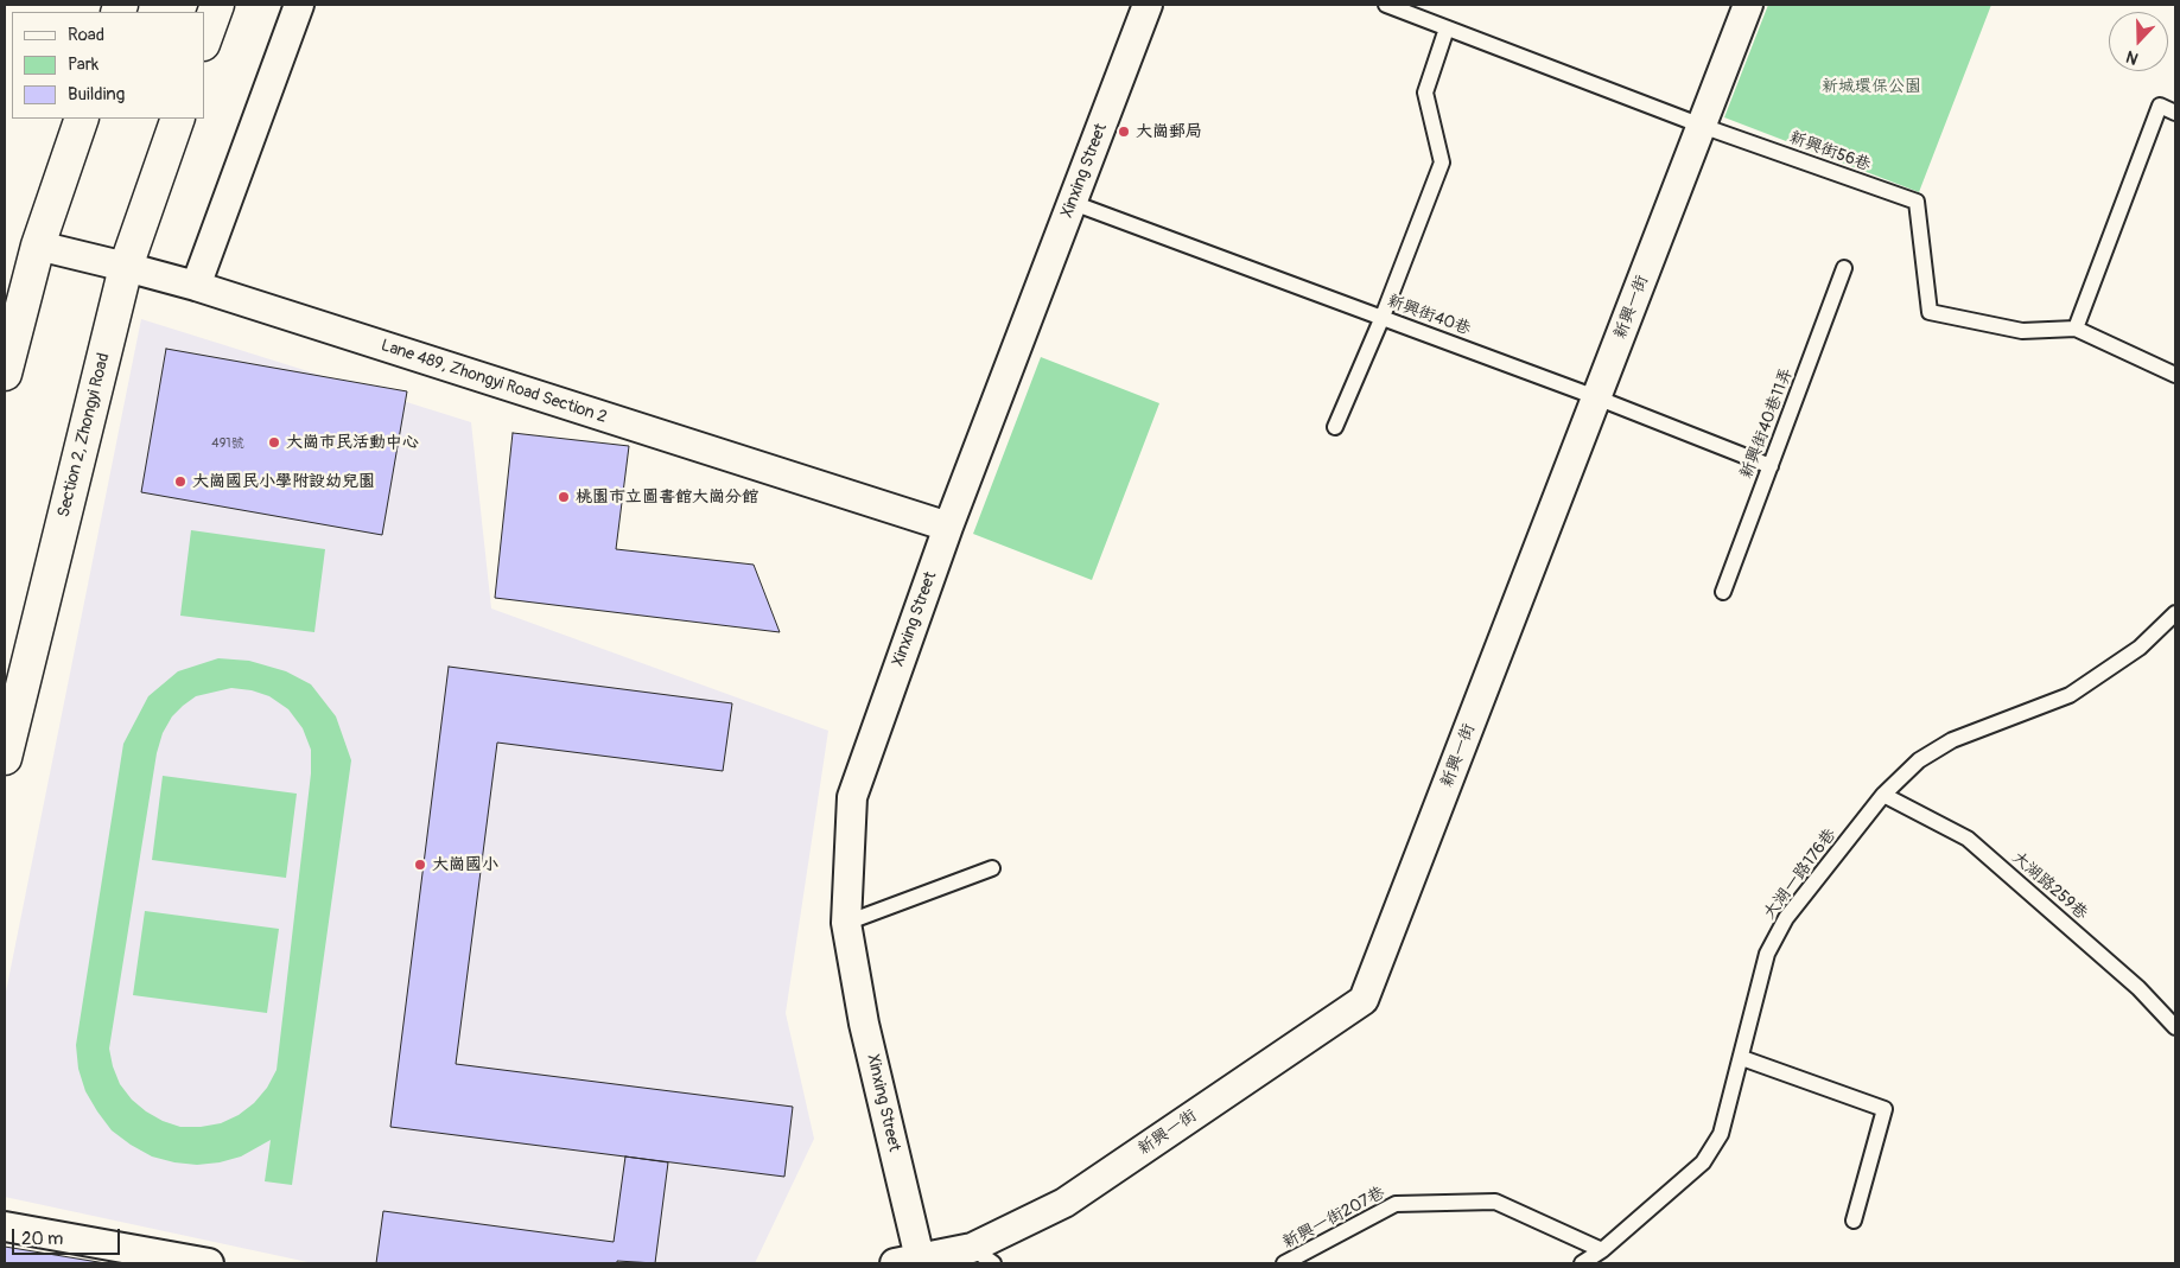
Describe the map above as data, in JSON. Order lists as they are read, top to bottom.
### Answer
{
  "streets": {
    "main road": ["Section 2, Zhongyi Road"],
    "street": ["Xinxing Street", "新興一街", "Lane 489, Zhongyi Road Section 2"],
    "lane": [
      "新興街56巷",
      "新興街40巷",
      "新興街40巷11弄",
      "大湖一路176巷",
      "大湖路259巷",
      "新興一街207巷"
    ]
  },
  "crossings": [
    ["新興街56巷", "新興一街"],
    ["Xinxing Street", "新興一街"],
    ["Xinxing Street", "新興街40巷"],
    ["Xinxing Street", "Lane 489, Zhongyi Road Section 2"],
    ["新興一街", "新興街40巷"],
    ["新興街40巷", "新興街40巷11弄"],
    ["Lane 489, Zhongyi Road Section 2", "Section 2, Zhongyi Road"],
    ["大湖一路176巷", "大湖路259巷"],
    ["大湖一路176巷", "新興一街207巷"]
  ],
  "parks": ["新城環保公園"],
  "places": [
    "大崗郵局",
    "大崗市民活動中心",
    "大崗國民小學附設幼兒園",
    "桃園市立圖書館大崗分館",
    "大崗國小"
  ],
  "house_numbers": ["491號"],
  "legend": ["Road", "Park", "Building"],
  "scale_bar": "20 m",
  "north": "bottom"
}
